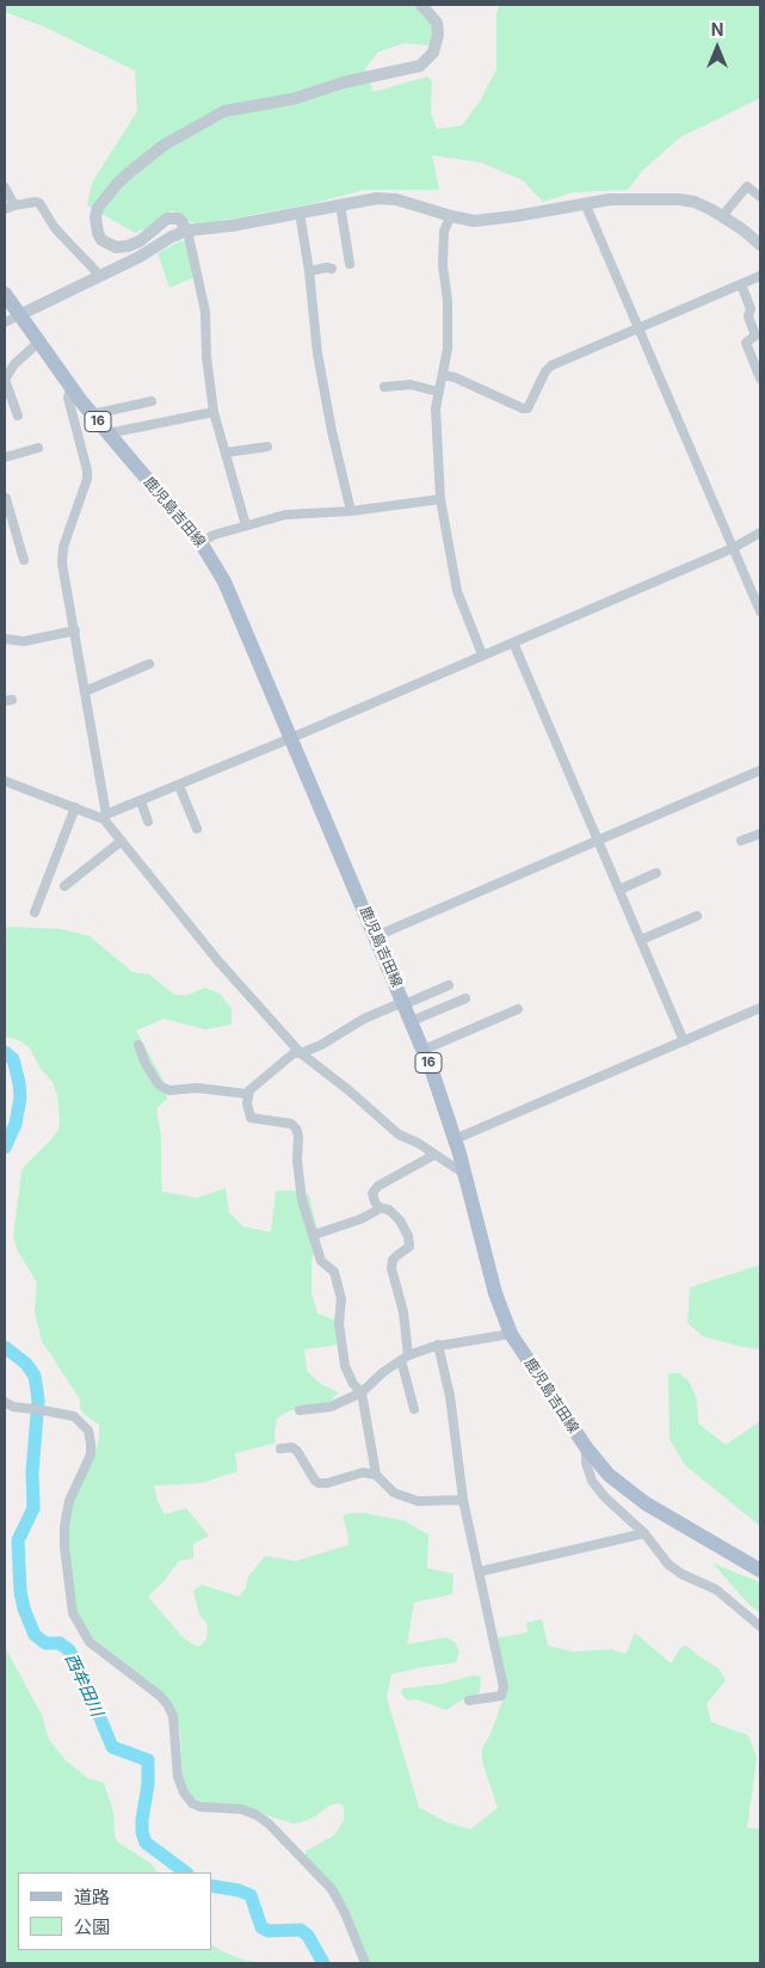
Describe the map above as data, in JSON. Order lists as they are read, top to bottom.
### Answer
{
  "streets": {
    "main road": ["16", "鹿児島吉田線"]
  },
  "water": ["西牟田川"],
  "legend": ["道路", "公園"],
  "north": "top"
}
